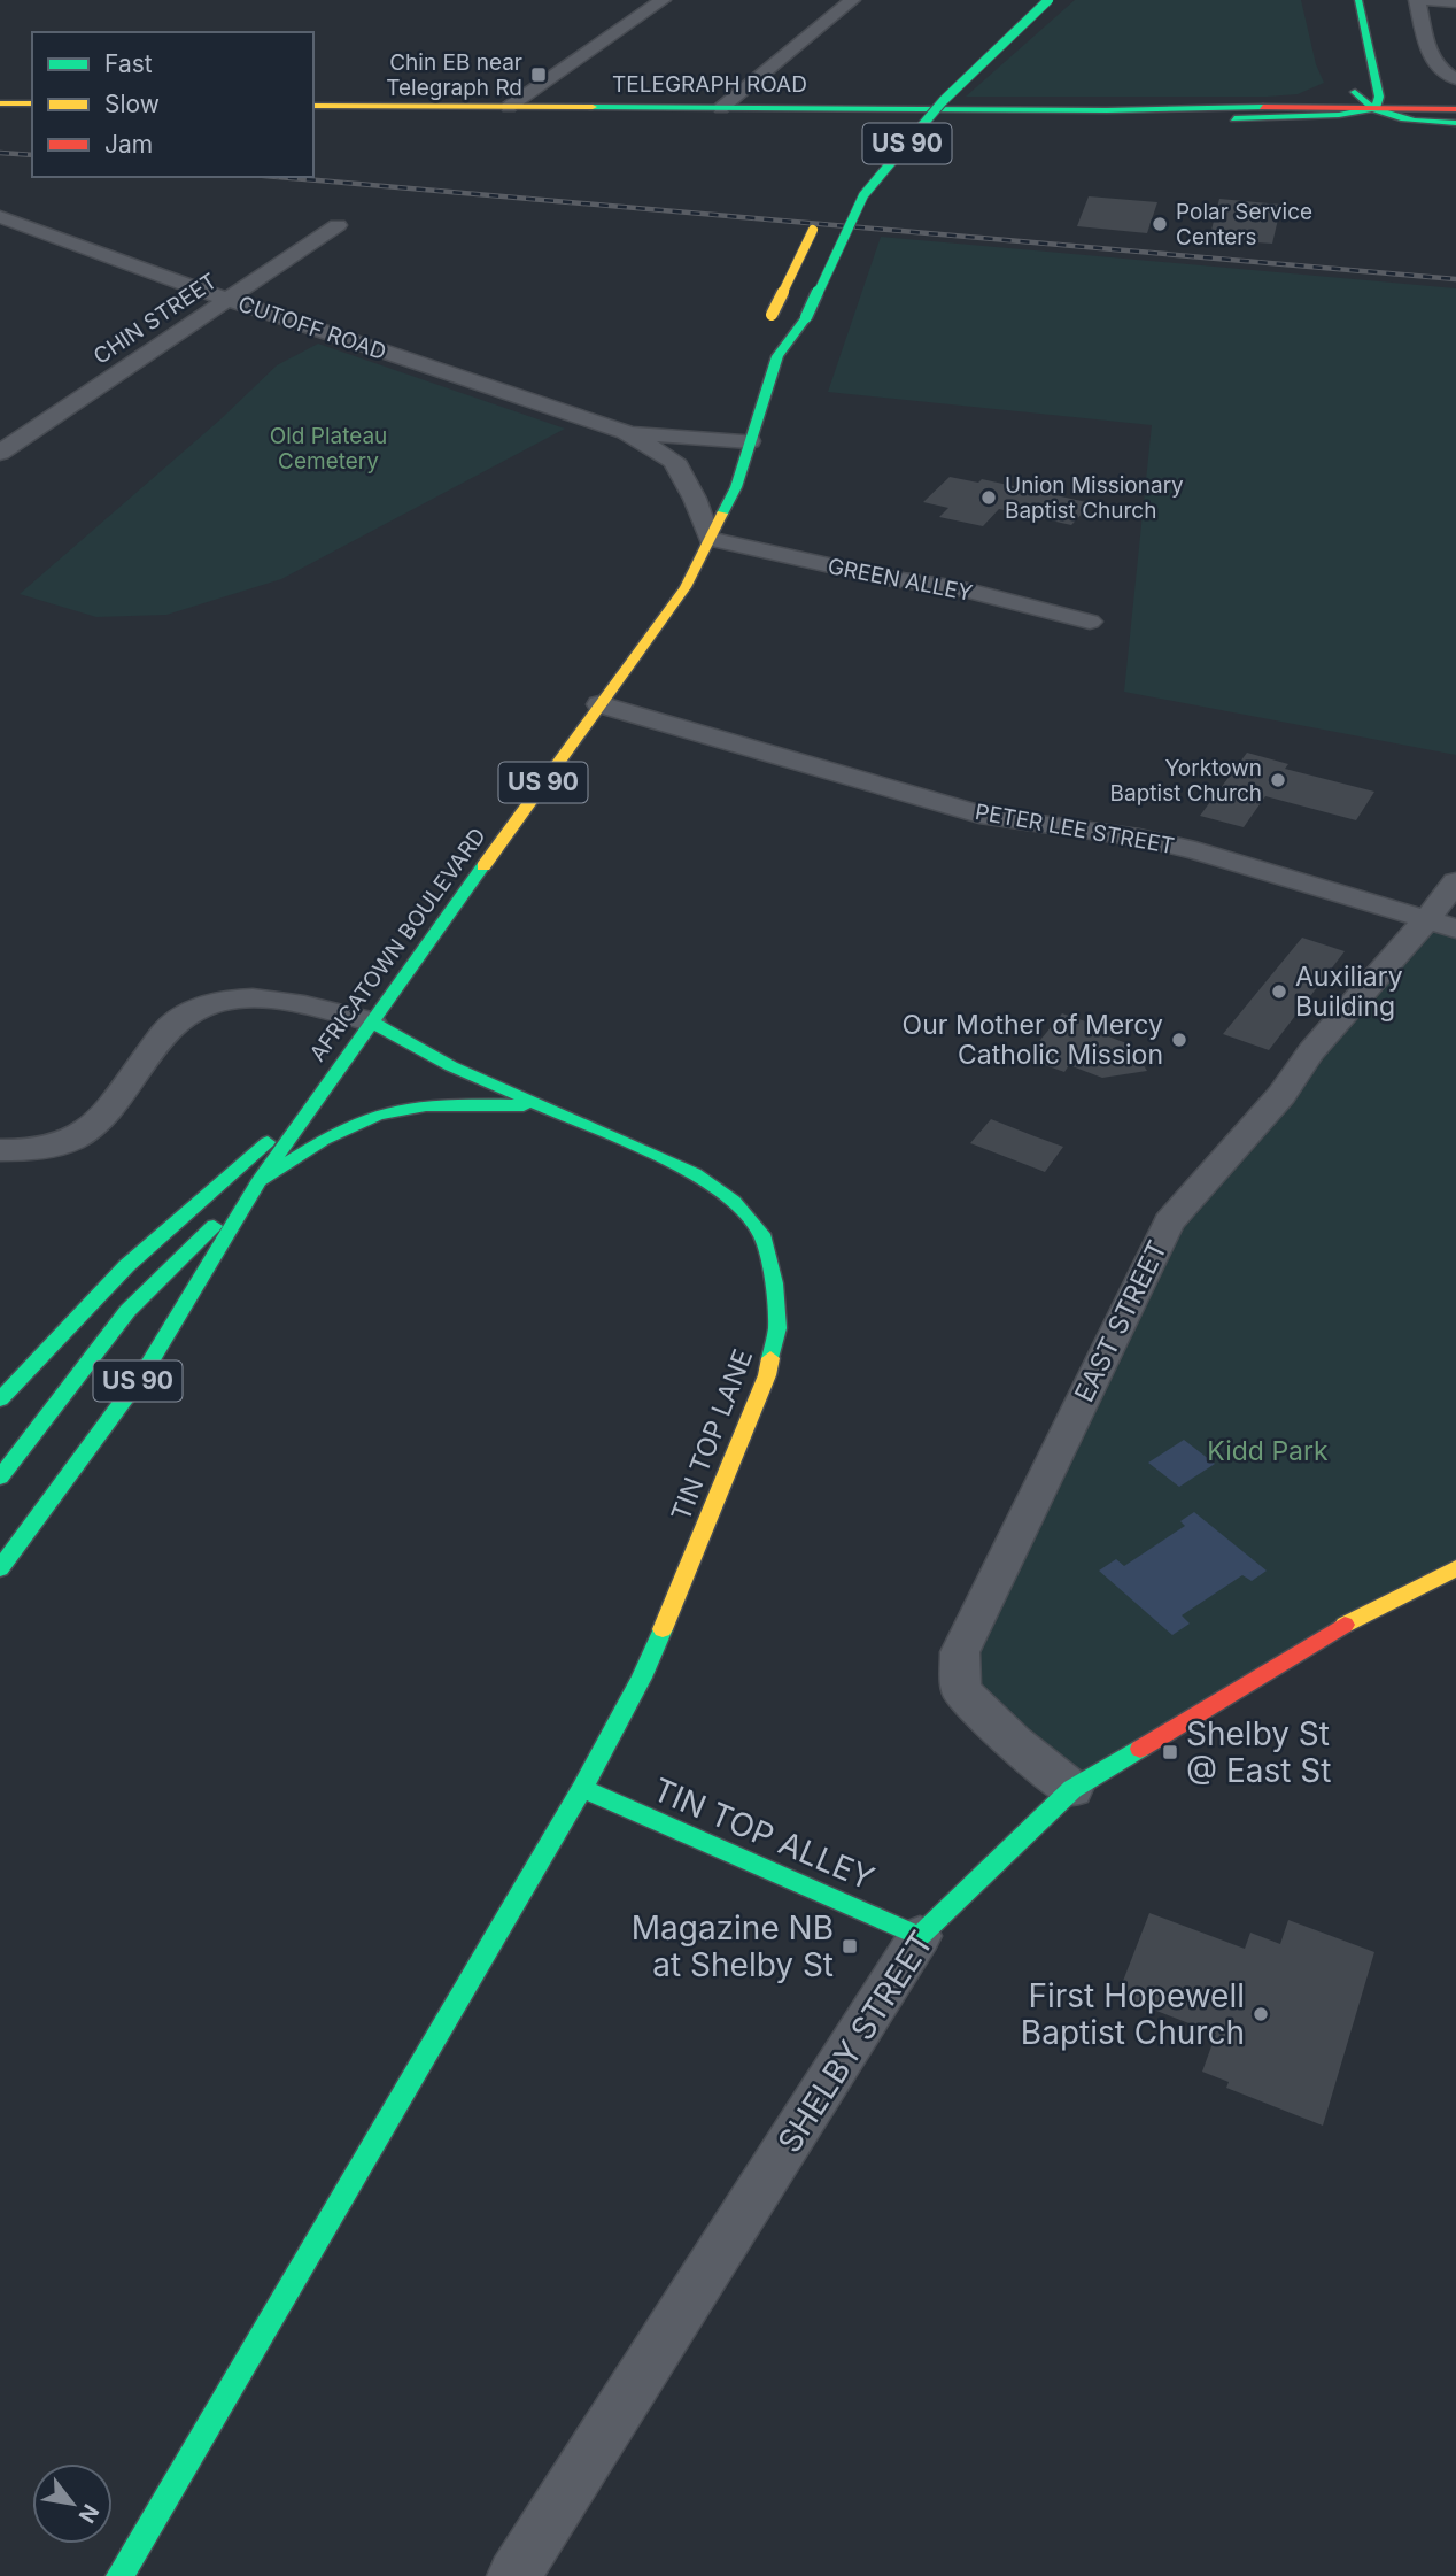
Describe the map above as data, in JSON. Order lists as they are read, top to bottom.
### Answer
{
  "streets": {
    "main road": [
      "TELEGRAPH ROAD",
      "US 90",
      "AFRICATOWN BOULEVARD",
      "TIN TOP LANE",
      "TIN TOP ALLEY",
      "SHELBY STREET"
    ],
    "street": [
      "CHIN STREET",
      "CUTOFF ROAD",
      "GREEN ALLEY",
      "PETER LEE STREET",
      "EAST STREET"
    ]
  },
  "crossings": [
    ["CHIN STREET", "CUTOFF ROAD"],
    ["CUTOFF ROAD", "GREEN ALLEY"],
    ["CUTOFF ROAD", "AFRICATOWN BOULEVARD"],
    ["GREEN ALLEY", "AFRICATOWN BOULEVARD"],
    ["PETER LEE STREET", "AFRICATOWN BOULEVARD"],
    ["PETER LEE STREET", "EAST STREET"],
    ["AFRICATOWN BOULEVARD", "TIN TOP LANE"],
    ["EAST STREET", "SHELBY STREET"],
    ["TIN TOP LANE", "TIN TOP ALLEY"],
    ["TIN TOP ALLEY", "SHELBY STREET"]
  ],
  "parks": ["Old Plateau Cemetery", "Kidd Park"],
  "places": {
    "transit": ["Chin EB near Telegraph Rd", "Shelby St @ East St", "Magazine NB at Shelby St"],
    "other": [
      "Polar Service Centers",
      "Union Missionary Baptist Church",
      "Yorktown Baptist Church",
      "Auxiliary Building",
      "Our Mother of Mercy Catholic Mission",
      "First Hopewell Baptist Church"
    ]
  },
  "legend": ["Fast", "Slow", "Jam"],
  "north": "bottom right"
}
